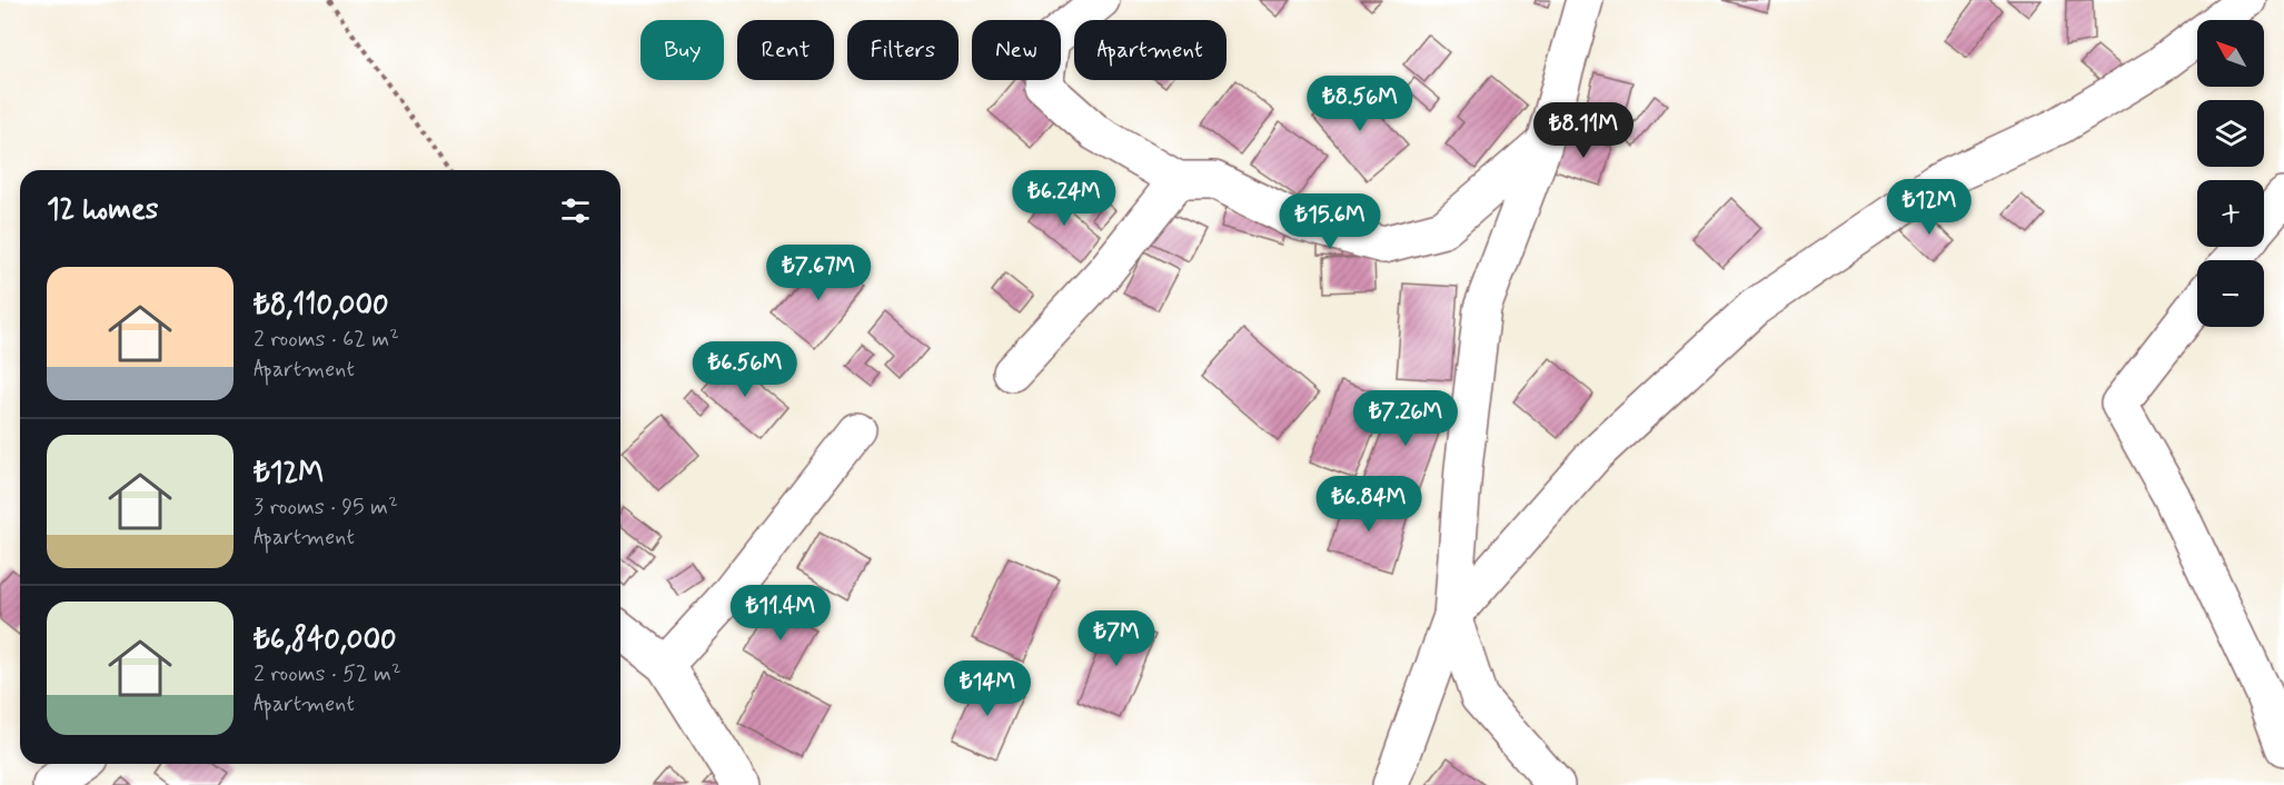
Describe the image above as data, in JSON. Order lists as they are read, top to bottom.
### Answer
{
  "north": "top left",
  "page": {
    "map_buttons": ["+", "−"],
    "chip": [
      "Buy",
      "Rent",
      "Filters",
      "New",
      "Apartment"
    ],
    "price": [
      "₺8.56M",
      "₺8.11M",
      "₺6.24M",
      "₺12M",
      "₺15.6M",
      "₺7.67M",
      "₺6.56M",
      "₺7.26M",
      "₺6.84M",
      "₺11.4M",
      "₺7M",
      "₺14M"
    ],
    "heading": "12 homes",
    "list": [
      {
        "name": "₺8,110,000",
        "note": "2 rooms · 62 m² · Apartment"
      },
      {
        "name": "₺12M",
        "note": "3 rooms · 95 m² · Apartment"
      },
      {
        "name": "₺6,840,000",
        "note": "2 rooms · 52 m² · Apartment"
      }
    ]
  }
}
